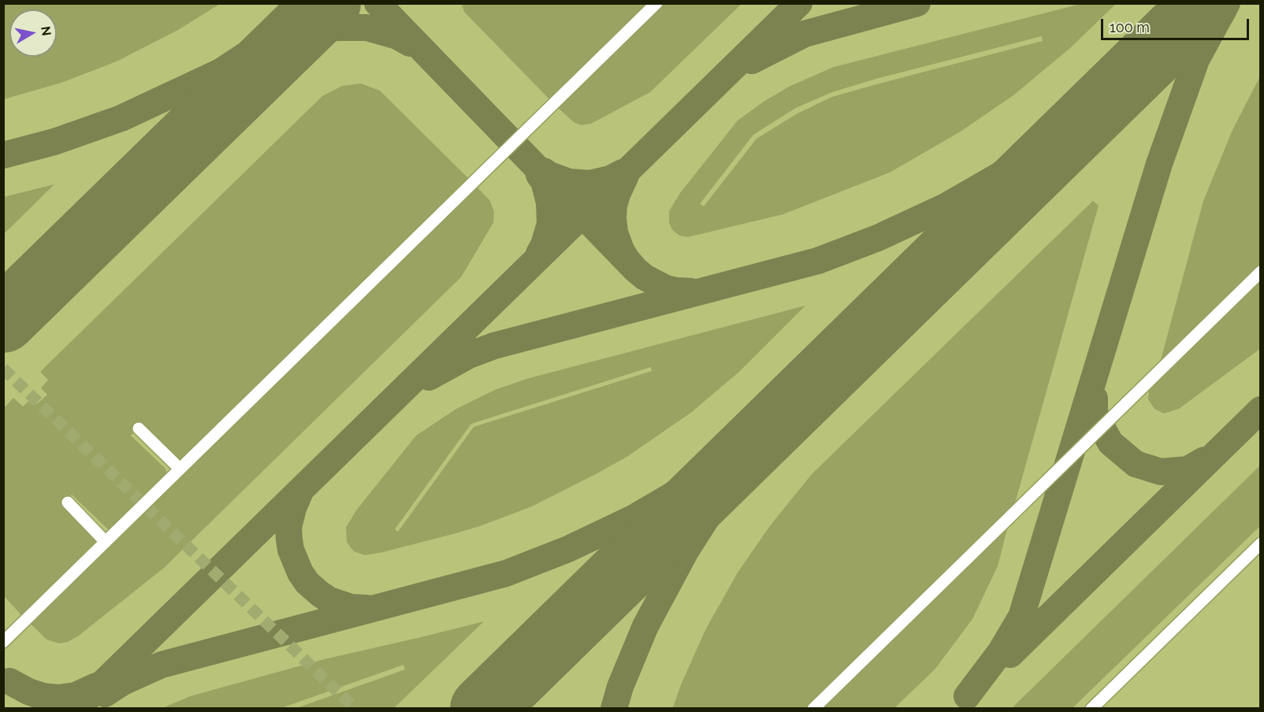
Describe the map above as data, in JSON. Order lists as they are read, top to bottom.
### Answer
{
  "scale_bar": "100 m",
  "north": "right"
}
